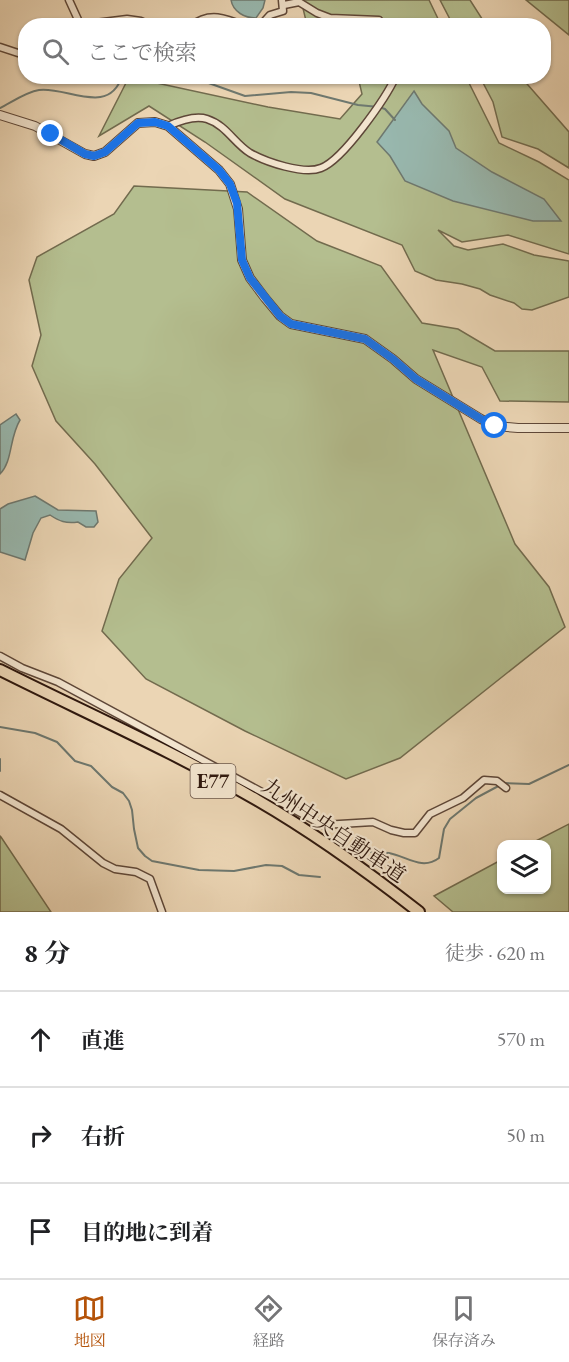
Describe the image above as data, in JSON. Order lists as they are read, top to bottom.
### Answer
{
  "streets": {
    "highway": ["E77", "九州中央自動車道"]
  },
  "page": {
    "search": "ここで検索",
    "heading": ["8 分", "徒歩 · 620 m"],
    "list": [
      ["直進", "570 m"],
      ["右折", "50 m"],
      "目的地に到着"
    ],
    "nav": ["地図", "経路", "保存済み"]
  }
}
